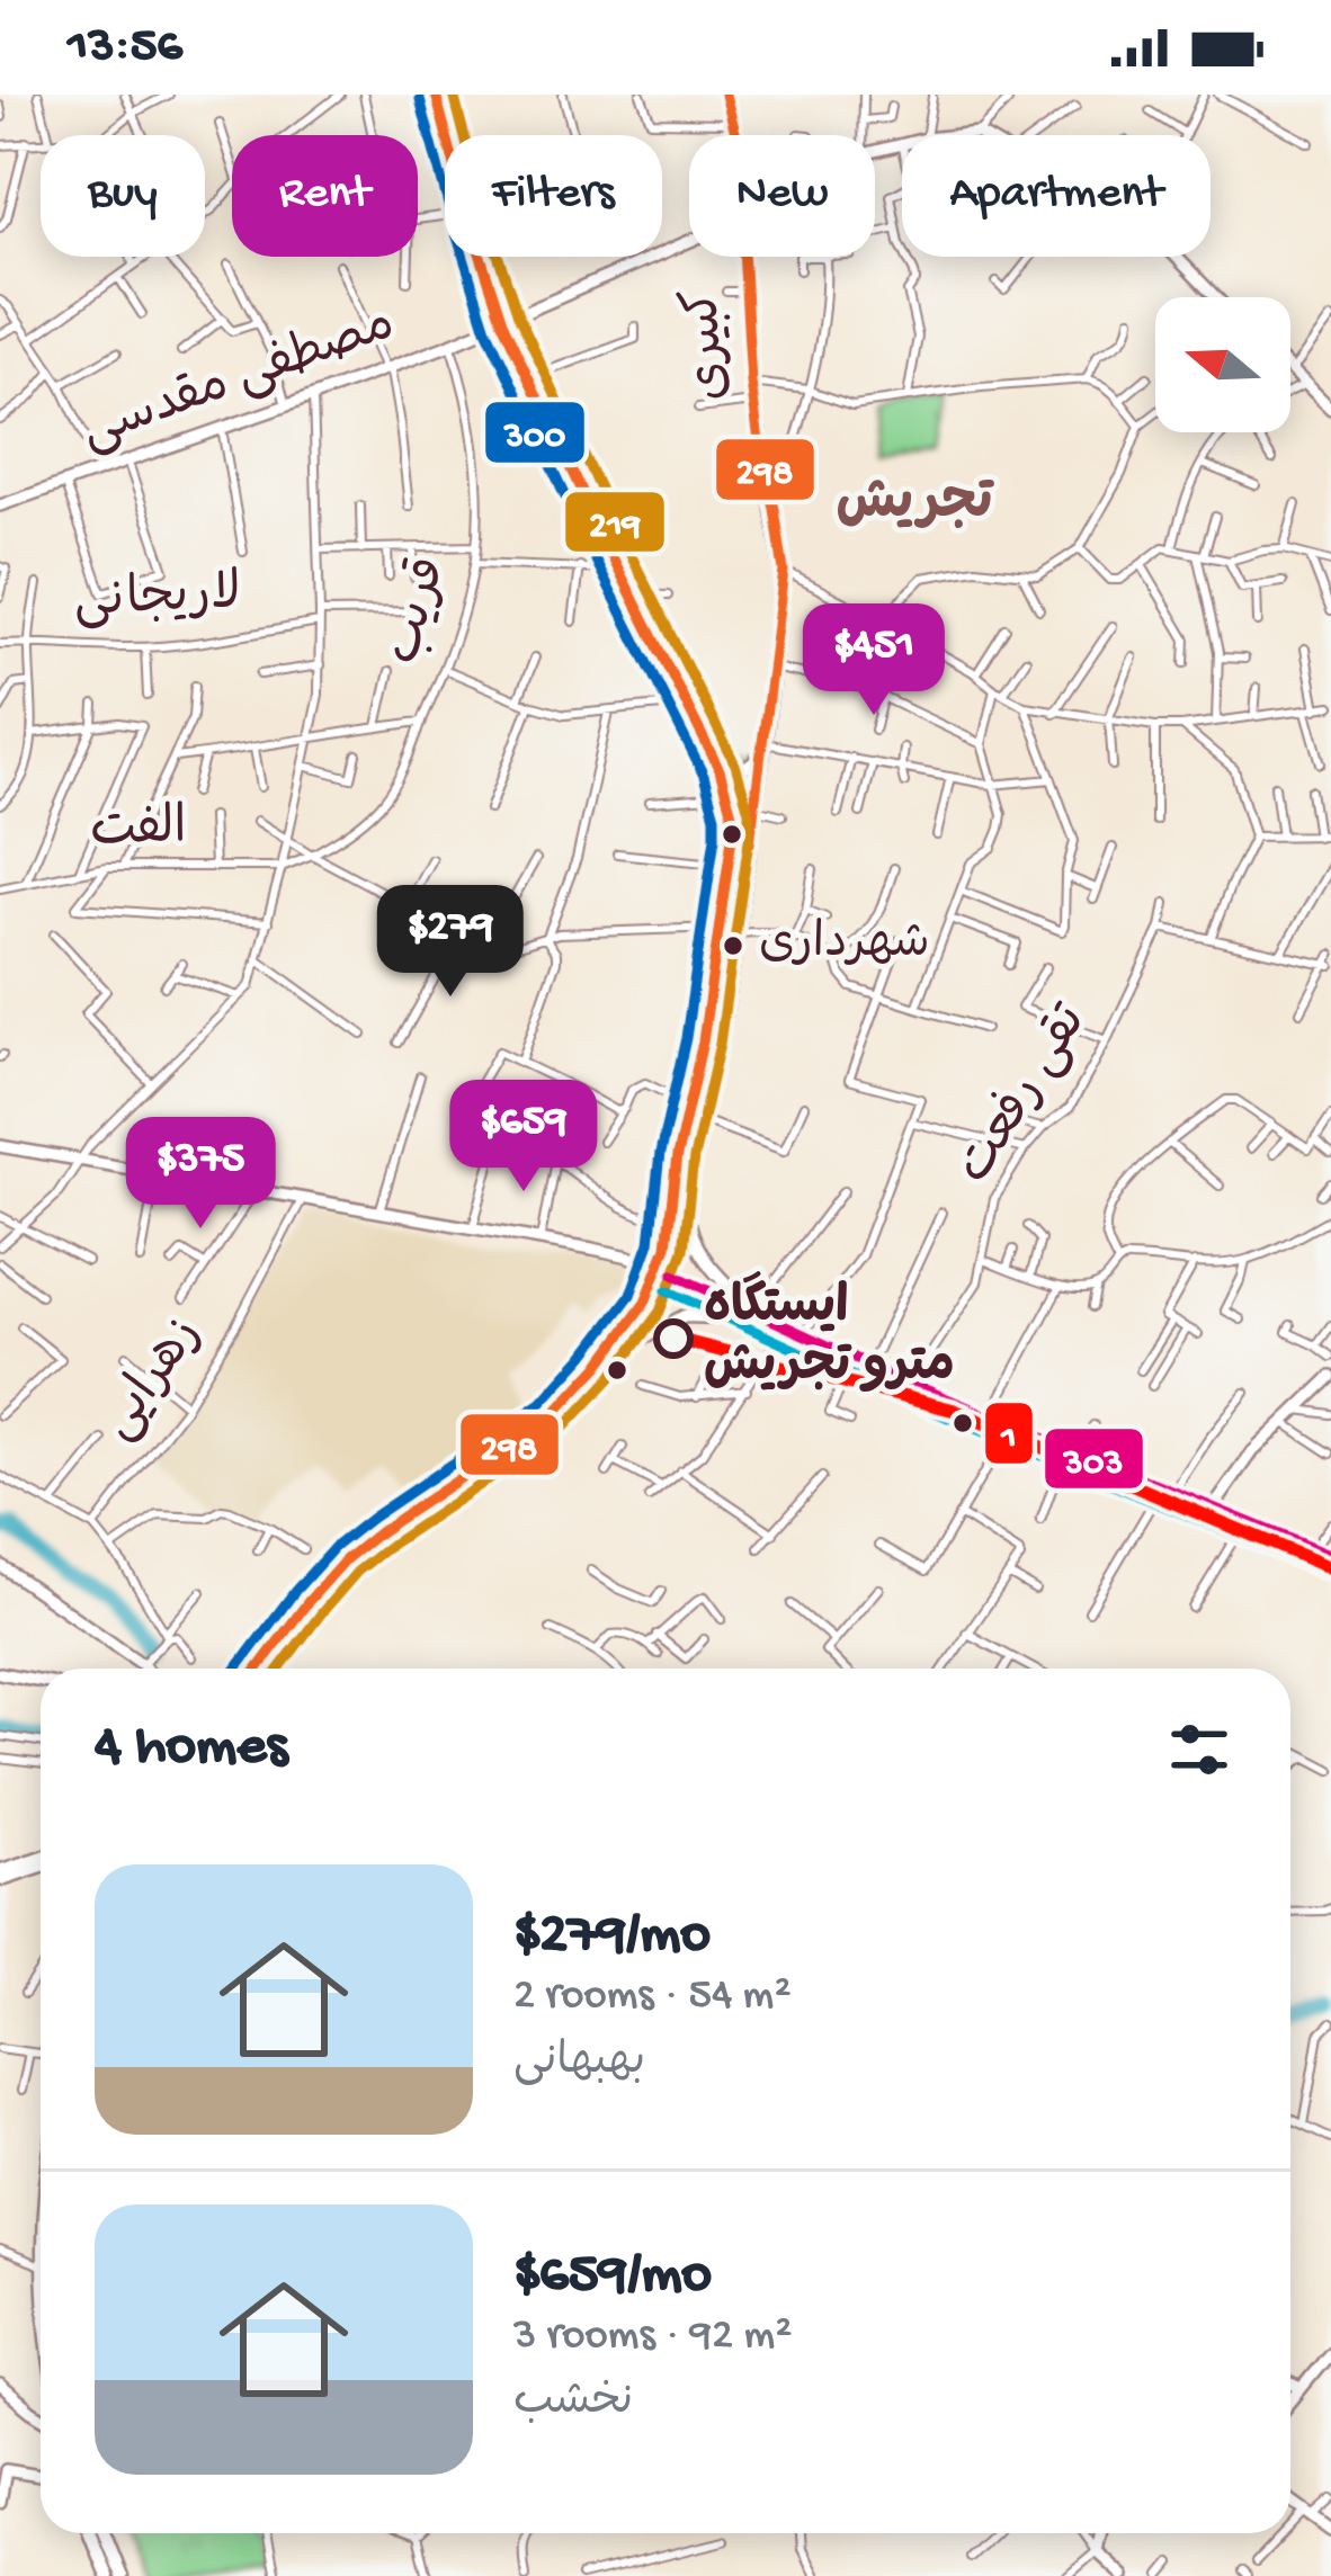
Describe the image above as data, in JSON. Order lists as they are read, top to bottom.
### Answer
{
  "streets": {
    "main road": ["کبیری", "مصطفی مقدسی"],
    "street": [
      "لاریجانی",
      "قریب",
      "الفت",
      "تقی رفعت",
      "زهرایی"
    ]
  },
  "crossings": [
    ["مصطفی مقدسی", "قریب"],
    ["قریب", "الفت"]
  ],
  "districts": ["تجریش"],
  "places": ["شهرداری", "ایستگاه مترو تجریش"],
  "lines": [
    "transit line 298",
    "transit line 219",
    "transit line 300",
    "transit line 303",
    "transit line 1"
  ],
  "north": "left",
  "page": {
    "status": "13:56",
    "chip": [
      "Buy",
      "Rent",
      "Filters",
      "New",
      "Apartment"
    ],
    "price": [
      "$451",
      "$279",
      "$659",
      "$375"
    ],
    "heading": "4 homes",
    "list": [
      {
        "name": "$279/mo",
        "note": "2 rooms · 54 m² · بهبهانی"
      },
      {
        "name": "$659/mo",
        "note": "3 rooms · 92 m² · نخشب"
      }
    ]
  }
}
